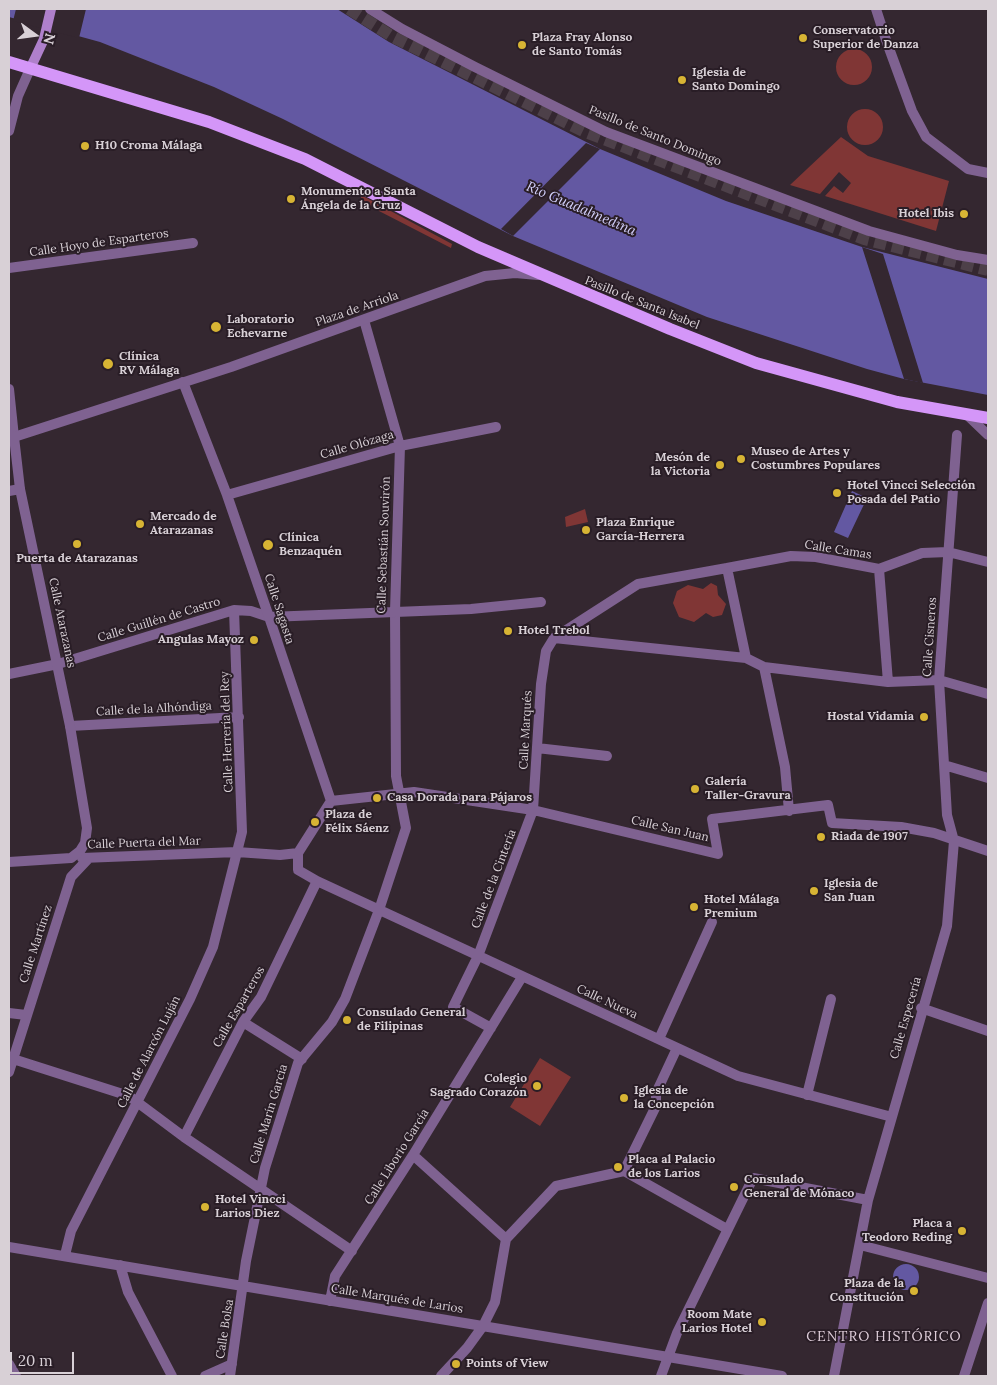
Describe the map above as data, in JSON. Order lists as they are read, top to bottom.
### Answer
{
  "streets": {
    "main road": ["Pasillo de Santa Isabel"],
    "street": [
      "Pasillo de Santo Domingo",
      "Calle Hoyo de Esparteros",
      "Plaza de Arriola",
      "Calle Olózaga",
      "Calle Sebastián Souvirón",
      "Calle Camas",
      "Calle Sagasta",
      "Calle Guillén de Castro",
      "Calle Atarazanas",
      "Calle Cisneros",
      "Calle de la Alhóndiga",
      "Calle Marqués",
      "Calle Herrería del Rey",
      "Calle San Juan",
      "Calle Puerta del Mar",
      "Calle de la Cintería",
      "Calle Martínez",
      "Calle Nueva",
      "Calle Esparteros",
      "Calle Especería",
      "Calle de Alarcón Luján",
      "Calle Marín García",
      "Calle Liborio García",
      "Calle Marqués de Larios",
      "Calle Bolsa"
    ]
  },
  "crossings": [
    ["Pasillo de Santa Isabel", "Plaza de Arriola"],
    ["Plaza de Arriola", "Calle Sebastián Souvirón"],
    ["Plaza de Arriola", "Calle Sagasta"],
    ["Plaza de Arriola", "Calle Atarazanas"],
    ["Calle Olózaga", "Calle Sebastián Souvirón"],
    ["Calle Olózaga", "Calle Sagasta"],
    ["Calle Sebastián Souvirón", "Calle Guillén de Castro"],
    ["Calle Sebastián Souvirón", "Calle San Juan"],
    ["Calle Sebastián Souvirón", "Calle Marín García"],
    ["Calle Camas", "Calle Cisneros"],
    ["Calle Camas", "Calle Marqués"],
    ["Calle Sagasta", "Calle Guillén de Castro"],
    ["Calle Sagasta", "Calle San Juan"],
    ["Calle Guillén de Castro", "Calle Atarazanas"],
    ["Calle Guillén de Castro", "Calle Herrería del Rey"],
    ["Calle Atarazanas", "Calle de la Alhóndiga"],
    ["Calle Atarazanas", "Calle Puerta del Mar"],
    ["Calle Cisneros", "Calle San Juan"],
    ["Calle Cisneros", "Calle Especería"],
    ["Calle de la Alhóndiga", "Calle Herrería del Rey"],
    ["Calle Marqués", "Calle San Juan"],
    ["Calle Marqués", "Calle de la Cintería"],
    ["Calle Herrería del Rey", "Calle Puerta del Mar"],
    ["Calle Herrería del Rey", "Calle de Alarcón Luján"],
    ["Calle San Juan", "Calle de la Cintería"],
    ["Calle San Juan", "Calle Especería"],
    ["Calle Puerta del Mar", "Calle Martínez"],
    ["Calle Puerta del Mar", "Calle Nueva"],
    ["Calle Puerta del Mar", "Calle de Alarcón Luján"],
    ["Calle de la Cintería", "Calle Nueva"],
    ["Calle de la Cintería", "Calle Liborio García"],
    ["Calle Nueva", "Calle Esparteros"],
    ["Calle Nueva", "Calle Especería"],
    ["Calle Nueva", "Calle Marín García"],
    ["Calle Nueva", "Calle Liborio García"],
    ["Calle de Alarcón Luján", "Calle Marqués de Larios"],
    ["Calle Marín García", "Calle Marqués de Larios"],
    ["Calle Marín García", "Calle Bolsa"],
    ["Calle Liborio García", "Calle Marqués de Larios"],
    ["Calle Marqués de Larios", "Calle Bolsa"]
  ],
  "districts": ["CENTRO HISTÓRICO"],
  "water": ["Río Guadalmedina"],
  "places": [
    "Conservatorio Superior de Danza",
    "Plaza Fray Alonso de Santo Tomás",
    "Iglesia de Santo Domingo",
    "H10 Croma Málaga",
    "Monumento a Santa Ángela de la Cruz",
    "Hotel Ibis",
    "Laboratorio Echevarne",
    "Clínica RV Málaga",
    "Museo de Artes y Costumbres Populares",
    "Mesón de la Victoria",
    "Hotel Vincci Selección Posada del Patio",
    "Mercado de Atarazanas",
    "Plaza Enrique García-Herrera",
    "Puerta de Atarazanas",
    "Clínica Benzaquén",
    "Hotel Trebol",
    "Angulas Mayoz",
    "Hostal Vidamia",
    "Galería Taller-Gravura",
    "Casa Dorada para Pájaros",
    "Plaza de Félix Sáenz",
    "Riada de 1907",
    "Iglesia de San Juan",
    "Hotel Málaga Premium",
    "Consulado General de Filipinas",
    "Colegio Sagrado Corazón",
    "Iglesia de la Concepción",
    "Placa al Palacio de los Larios",
    "Consulado General de Mónaco",
    "Hotel Vincci Larios Diez",
    "Placa a Teodoro Reding",
    "Plaza de la Constitución",
    "Room Mate Larios Hotel",
    "Points of View"
  ],
  "scale_bar": "20 m",
  "north": "right"
}
